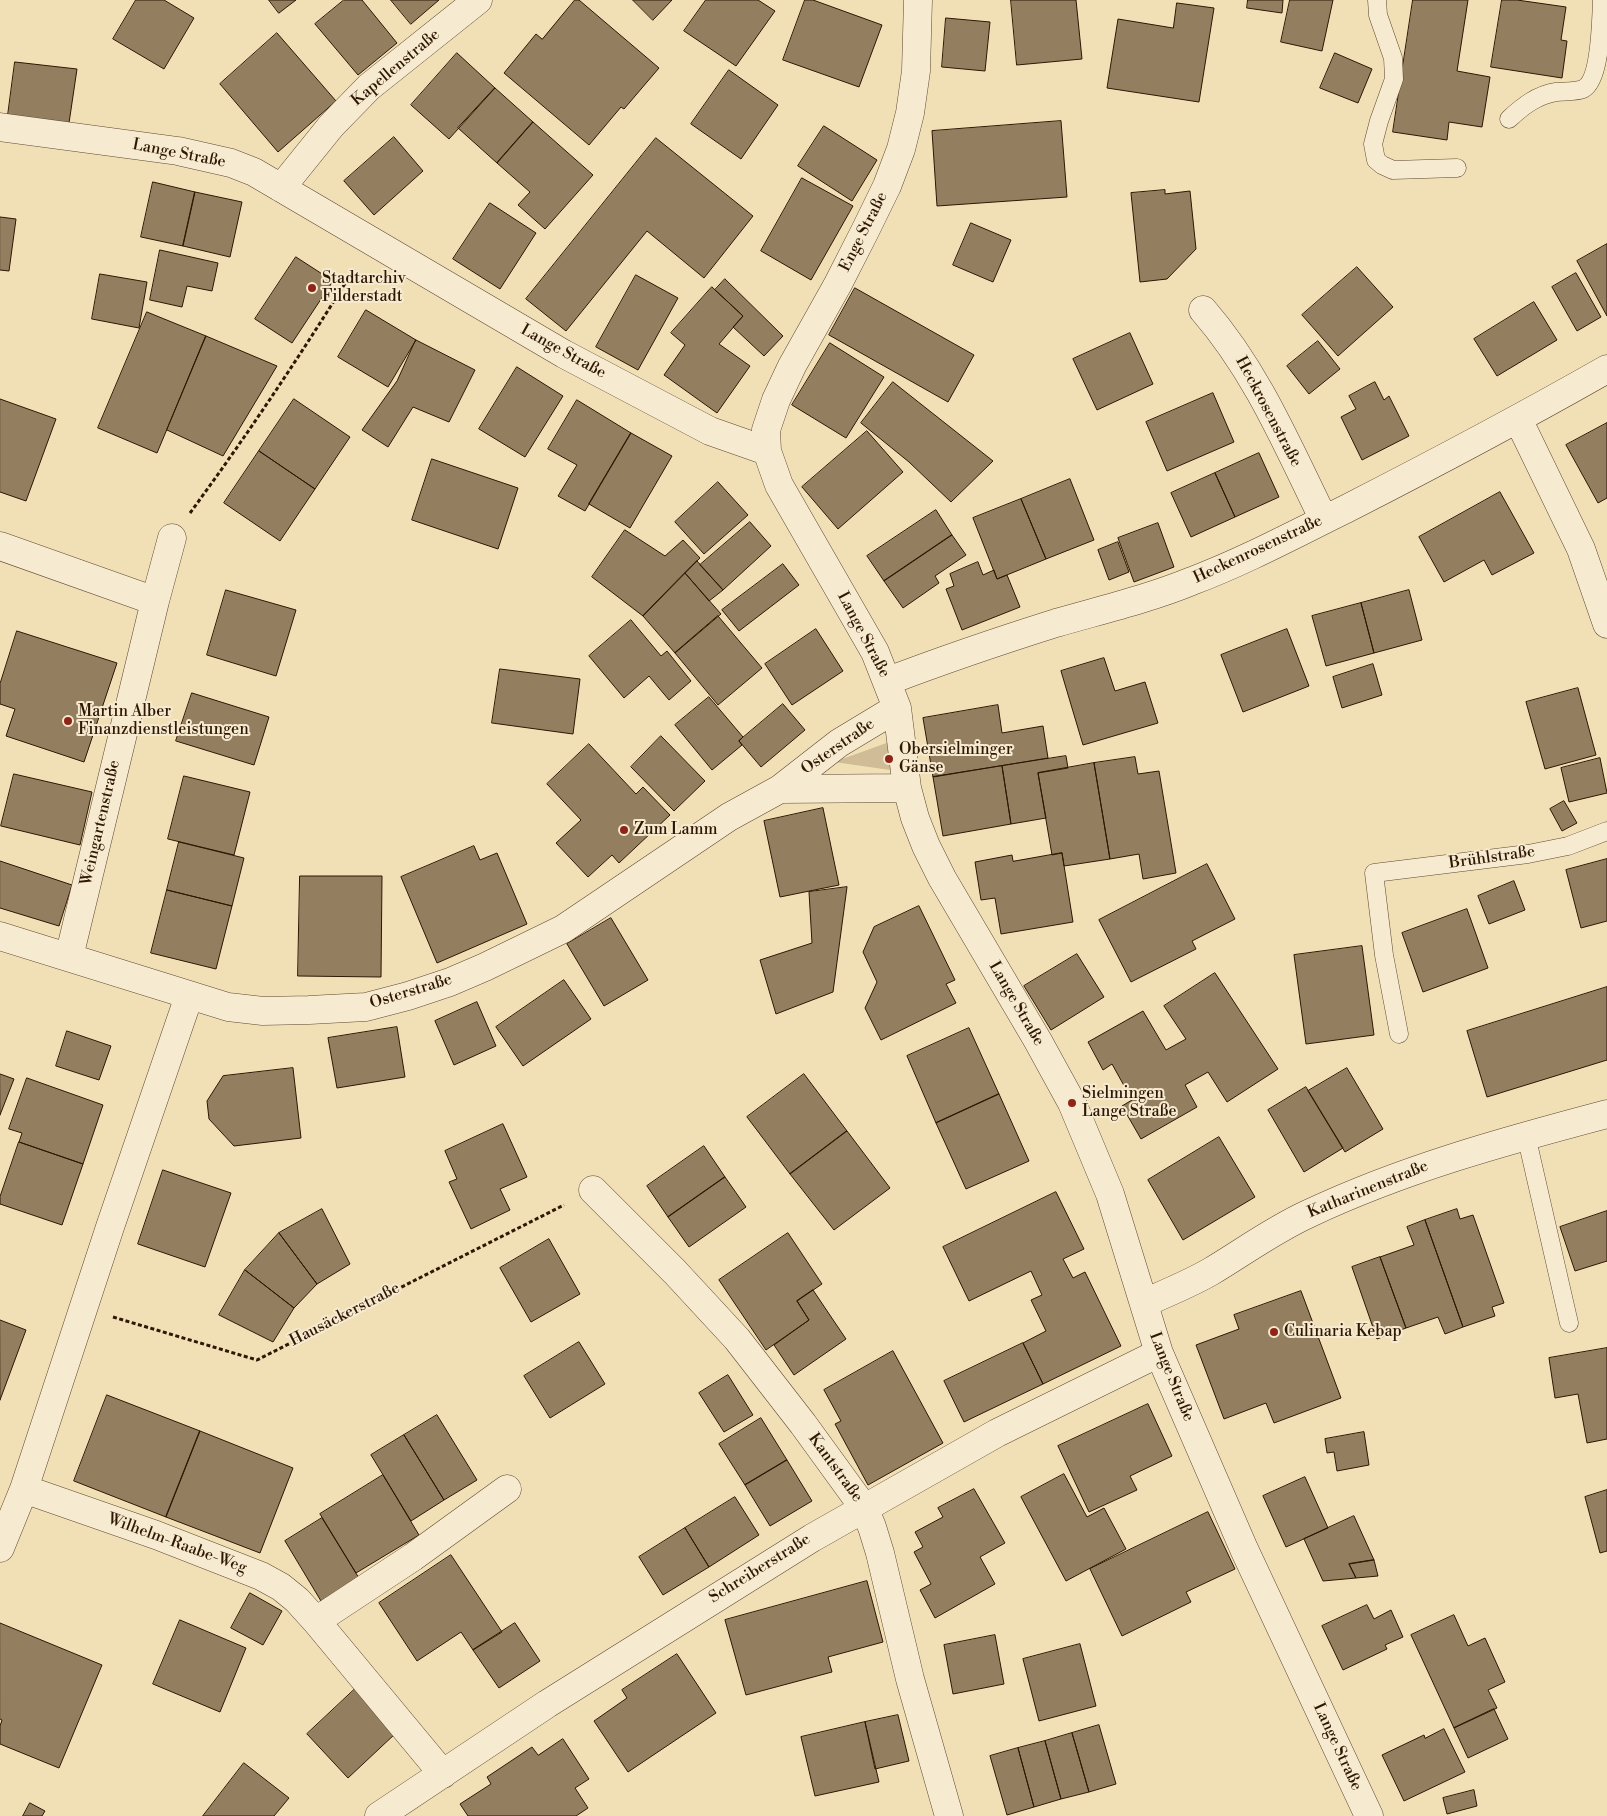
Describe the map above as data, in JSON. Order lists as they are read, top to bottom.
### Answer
{
  "streets": {
    "street": [
      "Kapellenstraße",
      "Lange Straße",
      "Enge Straße",
      "Heckrosenstraße",
      "Heckenrosenstraße",
      "Osterstraße",
      "Weingartenstraße",
      "Katharinenstraße",
      "Kantstraße",
      "Wilhelm-Raabe-Weg",
      "Schreiberstraße"
    ],
    "lane": ["Brühlstraße"],
    "path": ["Hausäckerstraße"]
  },
  "crossings": [
    ["Kapellenstraße", "Lange Straße"],
    ["Lange Straße", "Enge Straße"],
    ["Lange Straße", "Heckenrosenstraße"],
    ["Lange Straße", "Osterstraße"],
    ["Lange Straße", "Katharinenstraße"],
    ["Lange Straße", "Schreiberstraße"],
    ["Heckrosenstraße", "Heckenrosenstraße"],
    ["Osterstraße", "Weingartenstraße"],
    ["Hausäckerstraße", "Kantstraße"],
    ["Kantstraße", "Schreiberstraße"],
    ["Wilhelm-Raabe-Weg", "Schreiberstraße"]
  ],
  "places": [
    "Stadtarchiv Filderstadt",
    "Martin Alber Finanzdienstleistungen",
    "Obersielminger Gänse",
    "Zum Lamm",
    "Sielmingen Lange Straße",
    "Culinaria Kebap"
  ]
}
